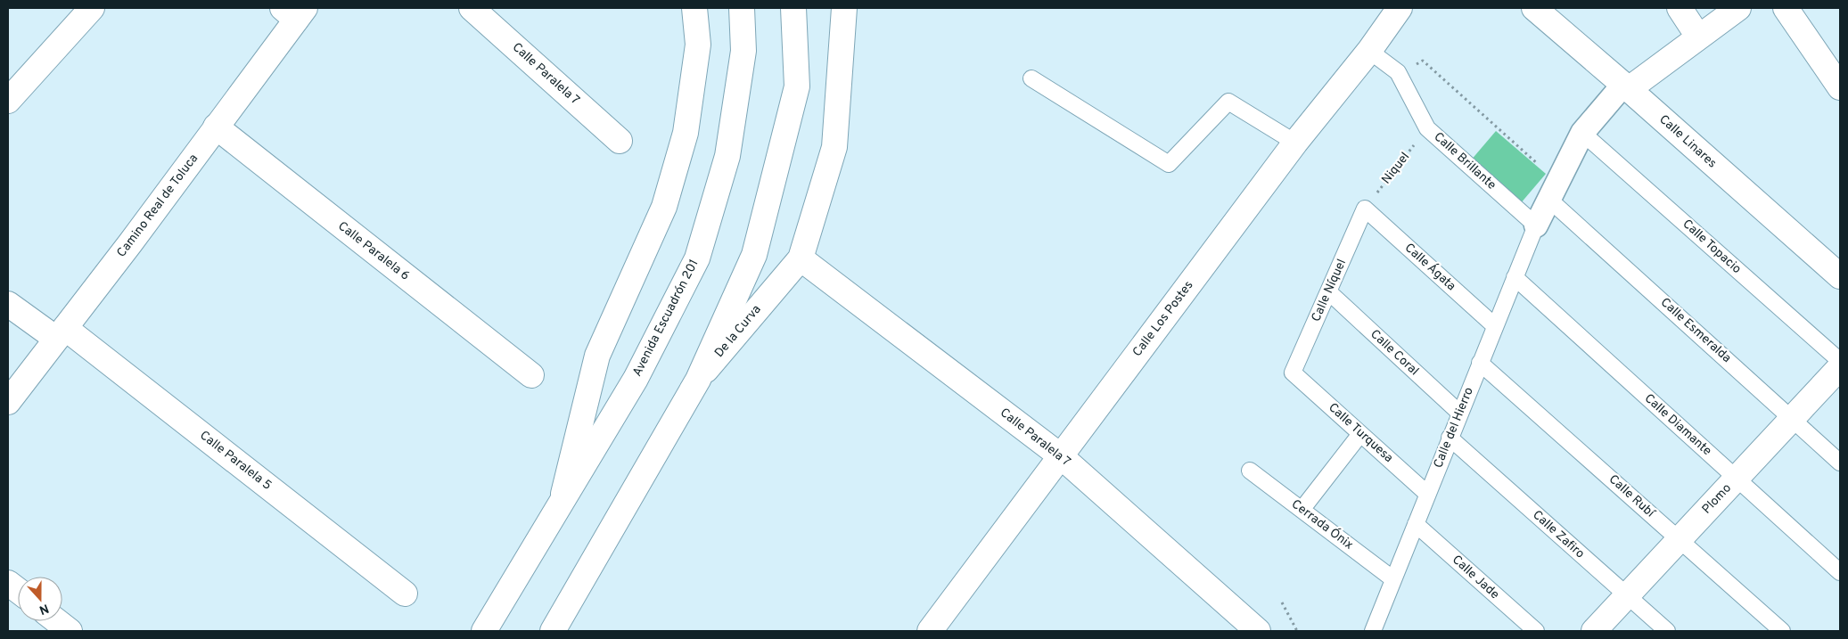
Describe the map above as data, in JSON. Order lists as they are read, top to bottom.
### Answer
{
  "streets": {
    "street": [
      "Calle Paralela 7",
      "Calle Linares",
      "Camino Real de Toluca",
      "Calle Paralela 6",
      "Avenida Escuadrón 201",
      "Calle Los Postes",
      "De la Curva",
      "Calle Paralela 5",
      "Plomo"
    ],
    "lane": [
      "Calle Brillante",
      "Calle Topacio",
      "Calle Ágata",
      "Calle Níquel",
      "Calle Esmeralda",
      "Calle Coral",
      "Calle Diamante",
      "Calle del Hierro",
      "Calle Turquesa",
      "Calle Rubí",
      "Cerrada Ónix",
      "Calle Zafiro",
      "Calle Jade"
    ],
    "path": ["Niquel"]
  },
  "crossings": [
    ["Calle Paralela 7", "Calle Los Postes"],
    ["Calle Paralela 7", "De la Curva"],
    ["Calle Brillante", "Niquel"],
    ["Calle Brillante", "Calle Los Postes"],
    ["Calle Brillante", "Calle del Hierro"],
    ["Niquel", "Calle Ágata"],
    ["Niquel", "Calle Níquel"],
    ["Camino Real de Toluca", "Calle Paralela 6"],
    ["Camino Real de Toluca", "Calle Paralela 5"],
    ["Calle Ágata", "Calle Níquel"],
    ["Calle Ágata", "Calle del Hierro"],
    ["Calle Níquel", "Calle Coral"],
    ["Calle Níquel", "Calle Turquesa"],
    ["Calle Esmeralda", "Plomo"],
    ["Calle Coral", "Calle del Hierro"],
    ["Calle Diamante", "Calle del Hierro"],
    ["Calle Diamante", "Plomo"],
    ["Calle del Hierro", "Calle Turquesa"],
    ["Calle del Hierro", "Calle Rubí"],
    ["Calle del Hierro", "Cerrada Ónix"],
    ["Calle del Hierro", "Calle Zafiro"],
    ["Calle del Hierro", "Calle Jade"],
    ["Calle Rubí", "Plomo"],
    ["Plomo", "Calle Zafiro"]
  ],
  "north": "bottom"
}
